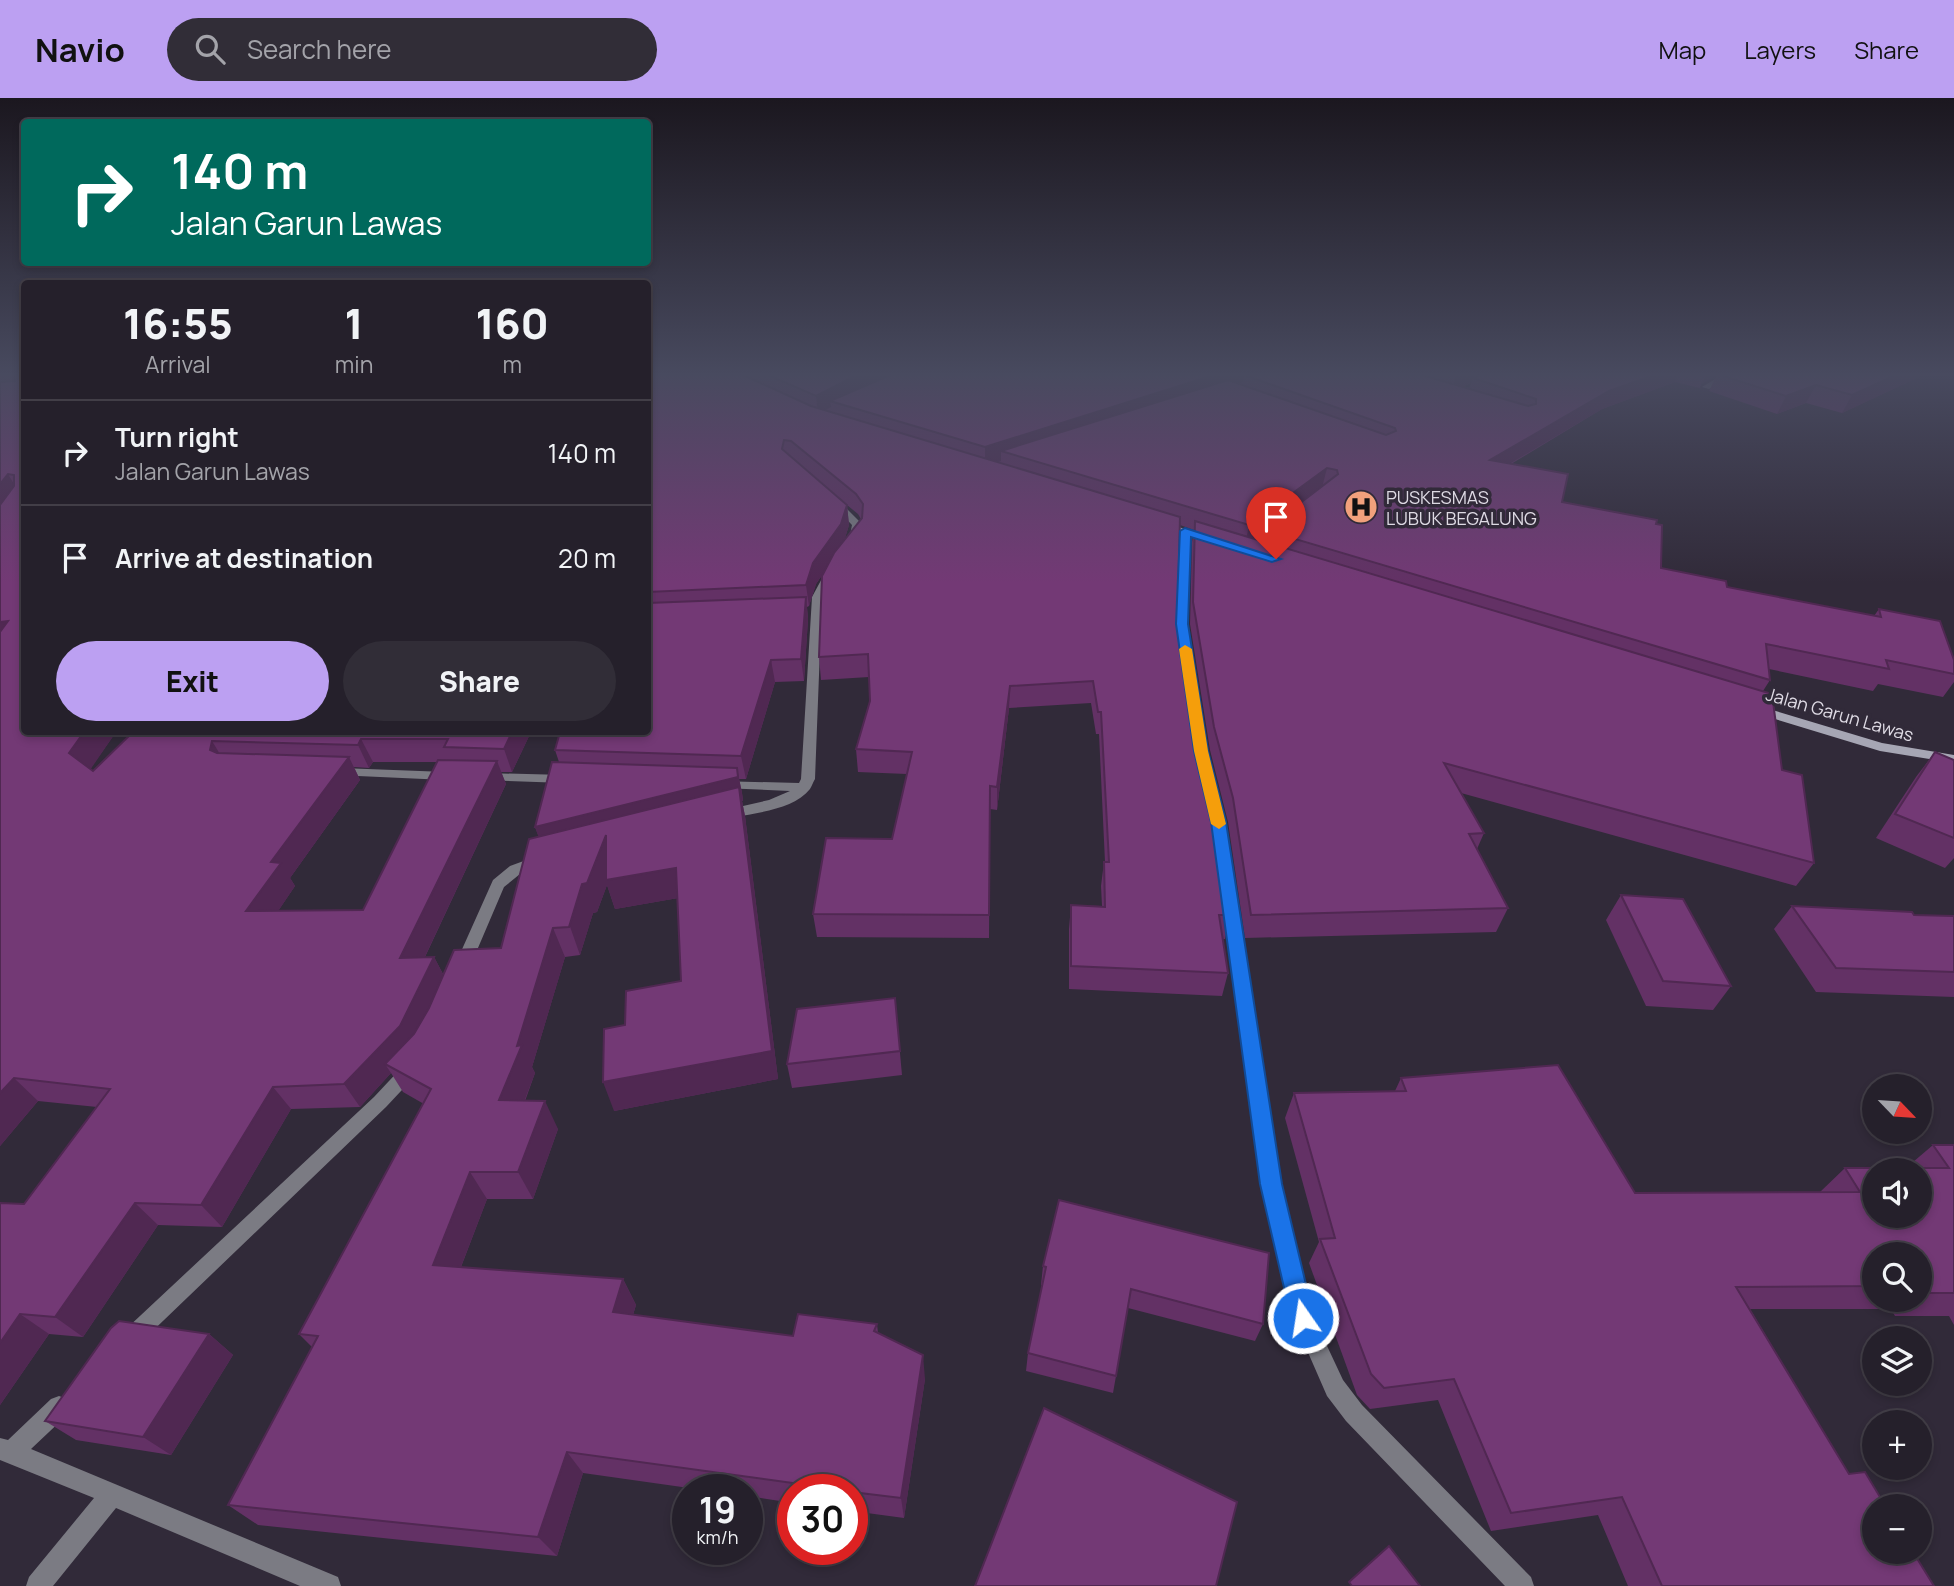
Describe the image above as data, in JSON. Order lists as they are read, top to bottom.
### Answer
{
  "streets": {
    "main road": ["Jalan Garun Lawas"]
  },
  "places": {
    "hospital": ["PUSKESMAS LUBUK BEGALUNG"]
  },
  "north": "bottom right",
  "page": {
    "header": "Navio",
    "search": "Search here",
    "nav": ["Map", "Layers", "Share"],
    "turn": ["140 m", "Jalan Garun Lawas"],
    "eta": [
      "16:55",
      "Arrival",
      "1",
      "min",
      "160",
      "m"
    ],
    "list": [
      {
        "name": "Turn right",
        "note": "Jalan Garun Lawas",
        "value": "140 m"
      },
      {
        "name": "Arrive at destination",
        "value": "20 m"
      }
    ],
    "buttons": ["Exit", "Share"],
    "map_buttons": ["+", "−"],
    "speed": "19 km/h",
    "limit": "30"
  }
}
